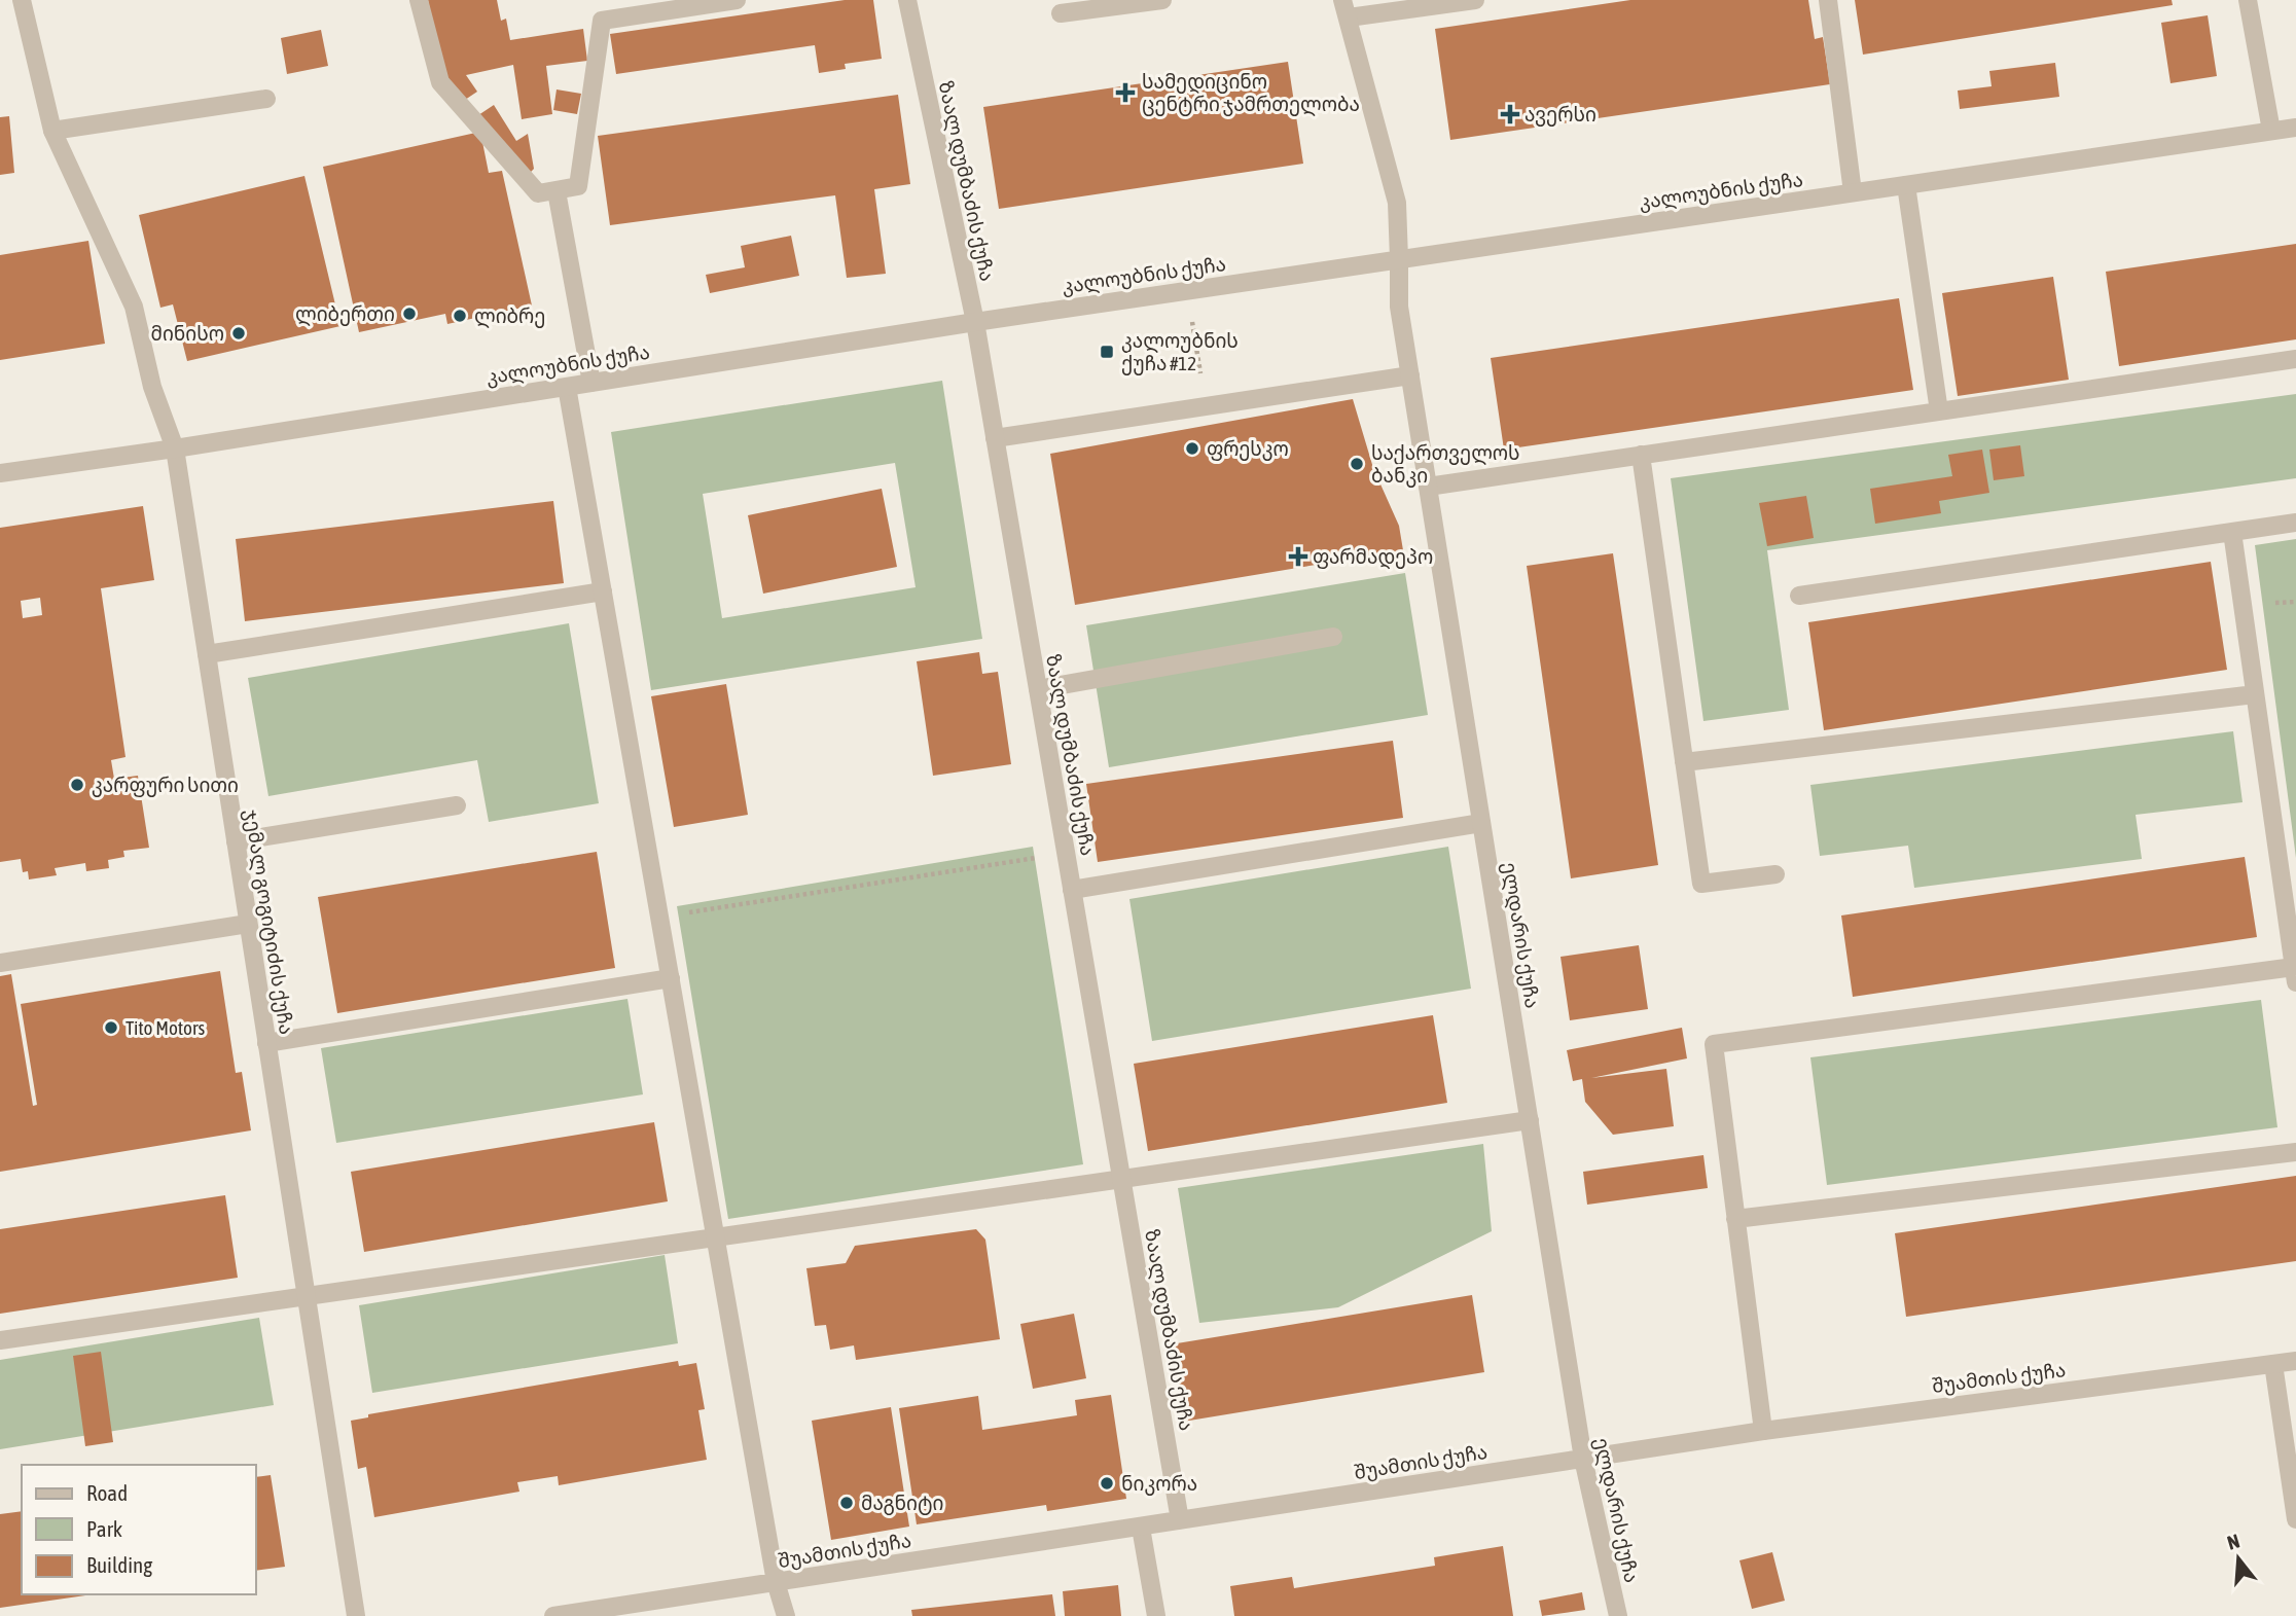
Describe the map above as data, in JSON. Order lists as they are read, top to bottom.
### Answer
{
  "streets": {
    "street": [
      "ზაალ დუმბაძის ქუჩა",
      "კალოუბნის ქუჩა",
      "ჯემალ გოგიტიძის ქუჩა",
      "ელდარის ქუჩა",
      "შუამთის ქუჩა"
    ]
  },
  "crossings": [
    ["ზაალ დუმბაძის ქუჩა", "კალოუბნის ქუჩა"],
    ["ზაალ დუმბაძის ქუჩა", "შუამთის ქუჩა"],
    ["კალოუბნის ქუჩა", "ჯემალ გოგიტიძის ქუჩა"],
    ["კალოუბნის ქუჩა", "ელდარის ქუჩა"],
    ["ელდარის ქუჩა", "შუამთის ქუჩა"]
  ],
  "places": {
    "health": ["სამედიცინო ცენტრი ჯამრთელობა", "ავერსი", "ფარმადეპო"],
    "other": [
      "ლიბერთი",
      "ლიბრე",
      "მინისო",
      "ფრესკო",
      "საქართველოს ბანკი",
      "კარფური სითი",
      "Tito Motors",
      "ნიკორა",
      "მაგნიტი"
    ],
    "transit": ["კალოუბნის ქუჩა #12"]
  },
  "legend": ["Road", "Park", "Building"],
  "north": "top"
}
